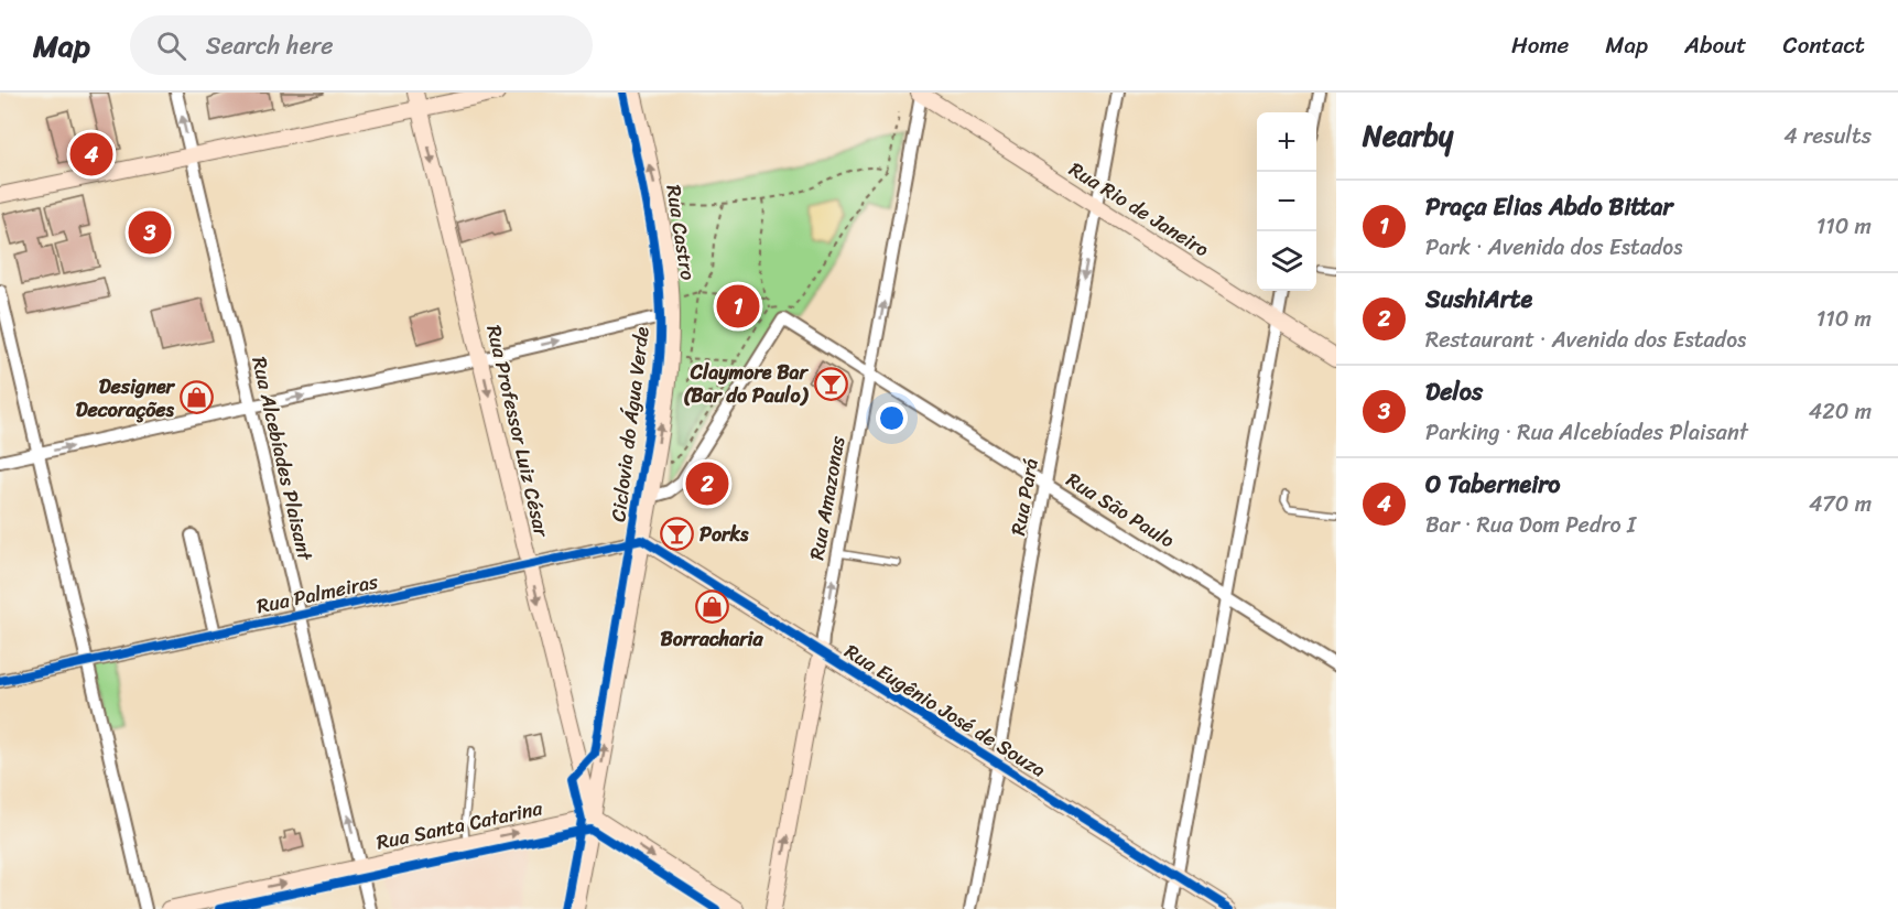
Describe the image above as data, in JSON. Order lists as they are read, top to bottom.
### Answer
{
  "streets": {
    "street": [
      "Rua Rio de Janeiro",
      "Rua Castro",
      "Rua Professor Luiz César",
      "Rua Alcebíades Plaisant",
      "Rua Pará",
      "Rua Amazonas",
      "Rua São Paulo",
      "Rua Palmeiras",
      "Rua Eugênio José de Souza",
      "Rua Santa Catarina"
    ],
    "cycle path": ["Ciclovia do Água Verde"]
  },
  "crossings": [
    ["Rua Rio de Janeiro", "Rua Pará"],
    ["Rua Rio de Janeiro", "Rua Amazonas"],
    ["Rua Castro", "Rua Professor Luiz César"],
    ["Rua Castro", "Rua São Paulo"],
    ["Rua Castro", "Rua Palmeiras"],
    ["Rua Castro", "Rua Eugênio José de Souza"],
    ["Rua Castro", "Rua Santa Catarina"],
    ["Rua Professor Luiz César", "Rua Palmeiras"],
    ["Rua Professor Luiz César", "Rua Santa Catarina"],
    ["Rua Alcebíades Plaisant", "Rua Palmeiras"],
    ["Rua Alcebíades Plaisant", "Rua Santa Catarina"],
    ["Rua Pará", "Rua São Paulo"],
    ["Rua Pará", "Rua Eugênio José de Souza"],
    ["Rua Amazonas", "Rua São Paulo"],
    ["Rua Amazonas", "Rua Eugênio José de Souza"],
    ["Rua Palmeiras", "Rua Eugênio José de Souza"]
  ],
  "one_way": [
    "Rua Castro",
    "Rua Professor Luiz César",
    "Rua Alcebíades Plaisant",
    "Rua Amazonas",
    "Rua Santa Catarina"
  ],
  "places": {
    "bar": ["Claymore Bar (Bar do Paulo)", "Porks"],
    "shop": ["Designer Decorações", "Borracharia"]
  },
  "page": {
    "header": "Map",
    "search": "Search here",
    "nav": [
      "Home",
      "Map",
      "About",
      "Contact"
    ],
    "heading": ["Nearby", "4 results"],
    "map_buttons": ["+", "−"],
    "pins": [
      "4",
      "3",
      "1",
      "2"
    ],
    "list": [
      {
        "mark": "1",
        "name": "Praça Elias Abdo Bittar",
        "note": "Park · Avenida dos Estados",
        "value": "110 m"
      },
      {
        "mark": "2",
        "name": "SushiArte",
        "note": "Restaurant · Avenida dos Estados",
        "value": "110 m"
      },
      {
        "mark": "3",
        "name": "Delos",
        "note": "Parking · Rua Alcebíades Plaisant",
        "value": "420 m"
      },
      {
        "mark": "4",
        "name": "O Taberneiro",
        "note": "Bar · Rua Dom Pedro I",
        "value": "470 m"
      }
    ]
  }
}
